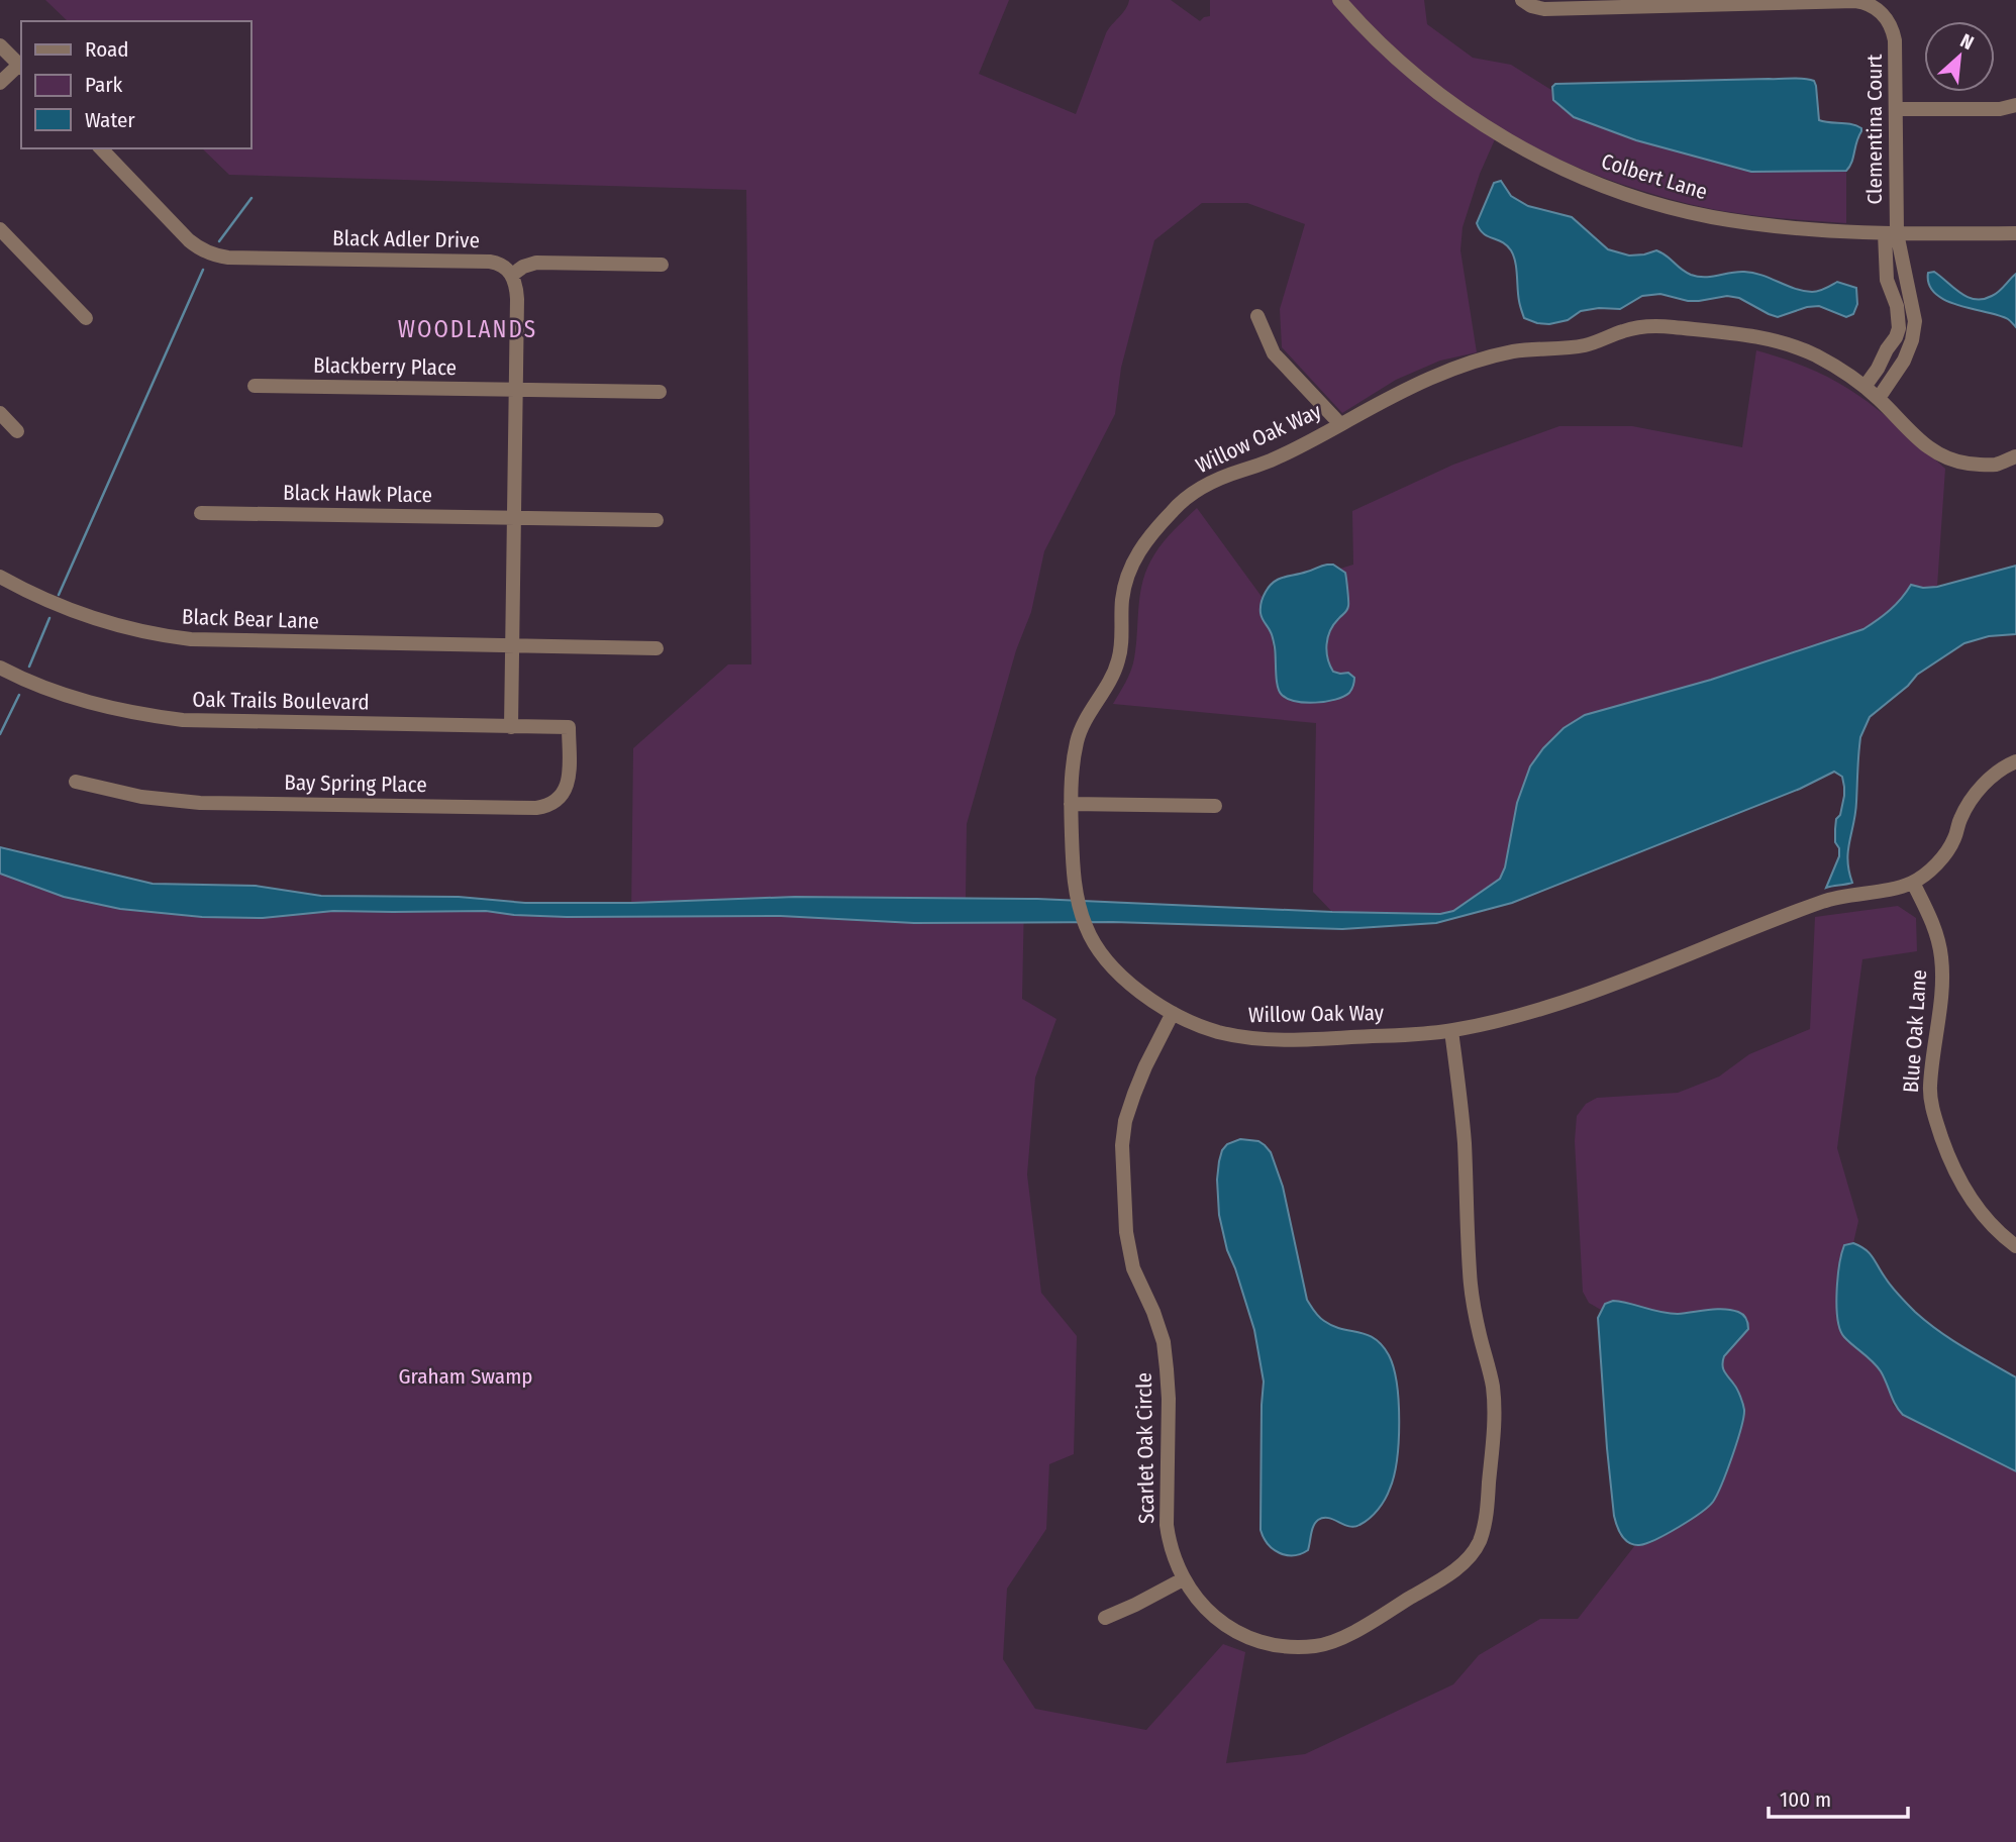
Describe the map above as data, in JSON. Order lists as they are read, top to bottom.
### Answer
{
  "streets": {
    "street": [
      "Clementina Court",
      "Colbert Lane",
      "Black Adler Drive",
      "Blackberry Place",
      "Willow Oak Way",
      "Black Hawk Place",
      "Black Bear Lane",
      "Oak Trails Boulevard",
      "Bay Spring Place",
      "Blue Oak Lane",
      "Scarlet Oak Circle"
    ]
  },
  "crossings": [
    ["Clementina Court", "Colbert Lane"],
    ["Willow Oak Way", "Blue Oak Lane"],
    ["Willow Oak Way", "Scarlet Oak Circle"],
    ["Oak Trails Boulevard", "Bay Spring Place"]
  ],
  "districts": ["WOODLANDS"],
  "parks": ["Graham Swamp"],
  "legend": ["Road", "Park", "Water"],
  "scale_bar": "100 m",
  "north": "top right"
}
